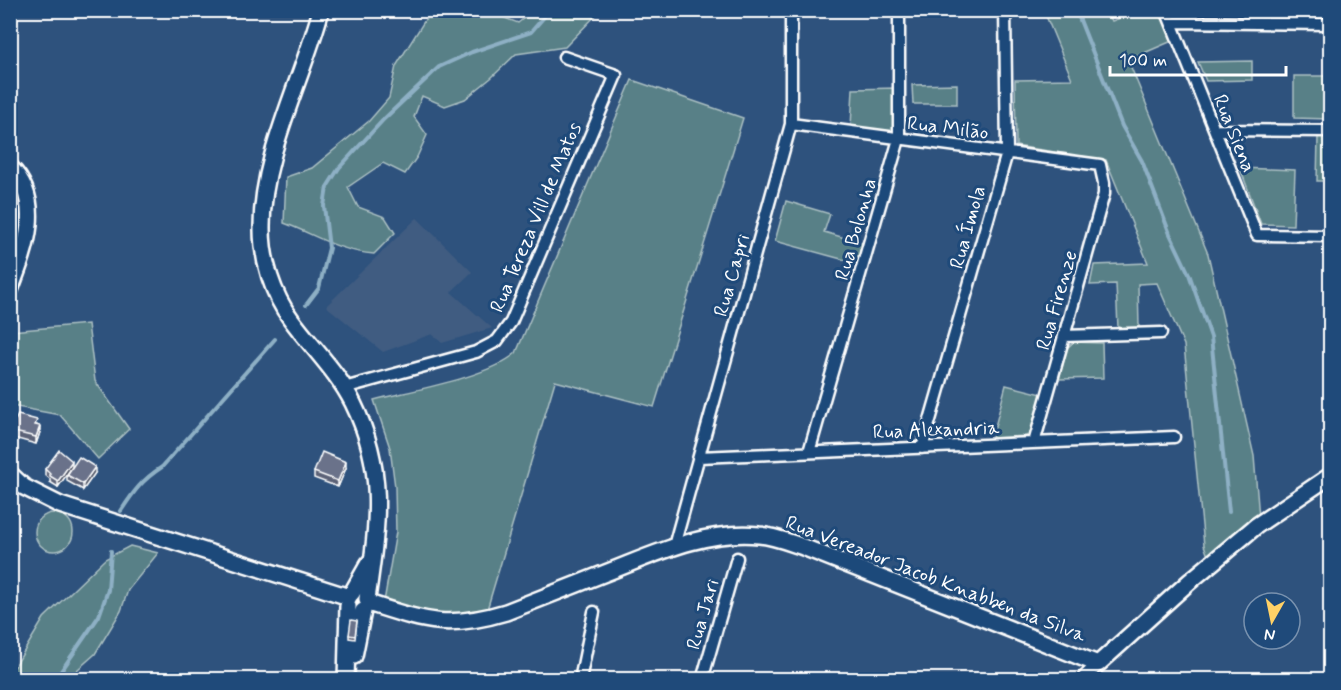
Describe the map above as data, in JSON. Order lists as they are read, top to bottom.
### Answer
{
  "streets": {
    "main road": ["Rua Vereador Jacob Knabben da Silva"],
    "street": [
      "Rua Milão",
      "Rua Siena",
      "Rua Tereza Vill de Matos",
      "Rua Ímola",
      "Rua Bolonha",
      "Rua Capri",
      "Rua Firenze",
      "Rua Alexandria",
      "Rua Jari"
    ]
  },
  "crossings": [
    ["Rua Milão", "Rua Ímola"],
    ["Rua Milão", "Rua Bolonha"],
    ["Rua Milão", "Rua Capri"],
    ["Rua Milão", "Rua Firenze"],
    ["Rua Ímola", "Rua Alexandria"],
    ["Rua Bolonha", "Rua Alexandria"],
    ["Rua Capri", "Rua Alexandria"],
    ["Rua Capri", "Rua Vereador Jacob Knabben da Silva"],
    ["Rua Firenze", "Rua Alexandria"]
  ],
  "scale_bar": "100 m",
  "north": "bottom"
}
